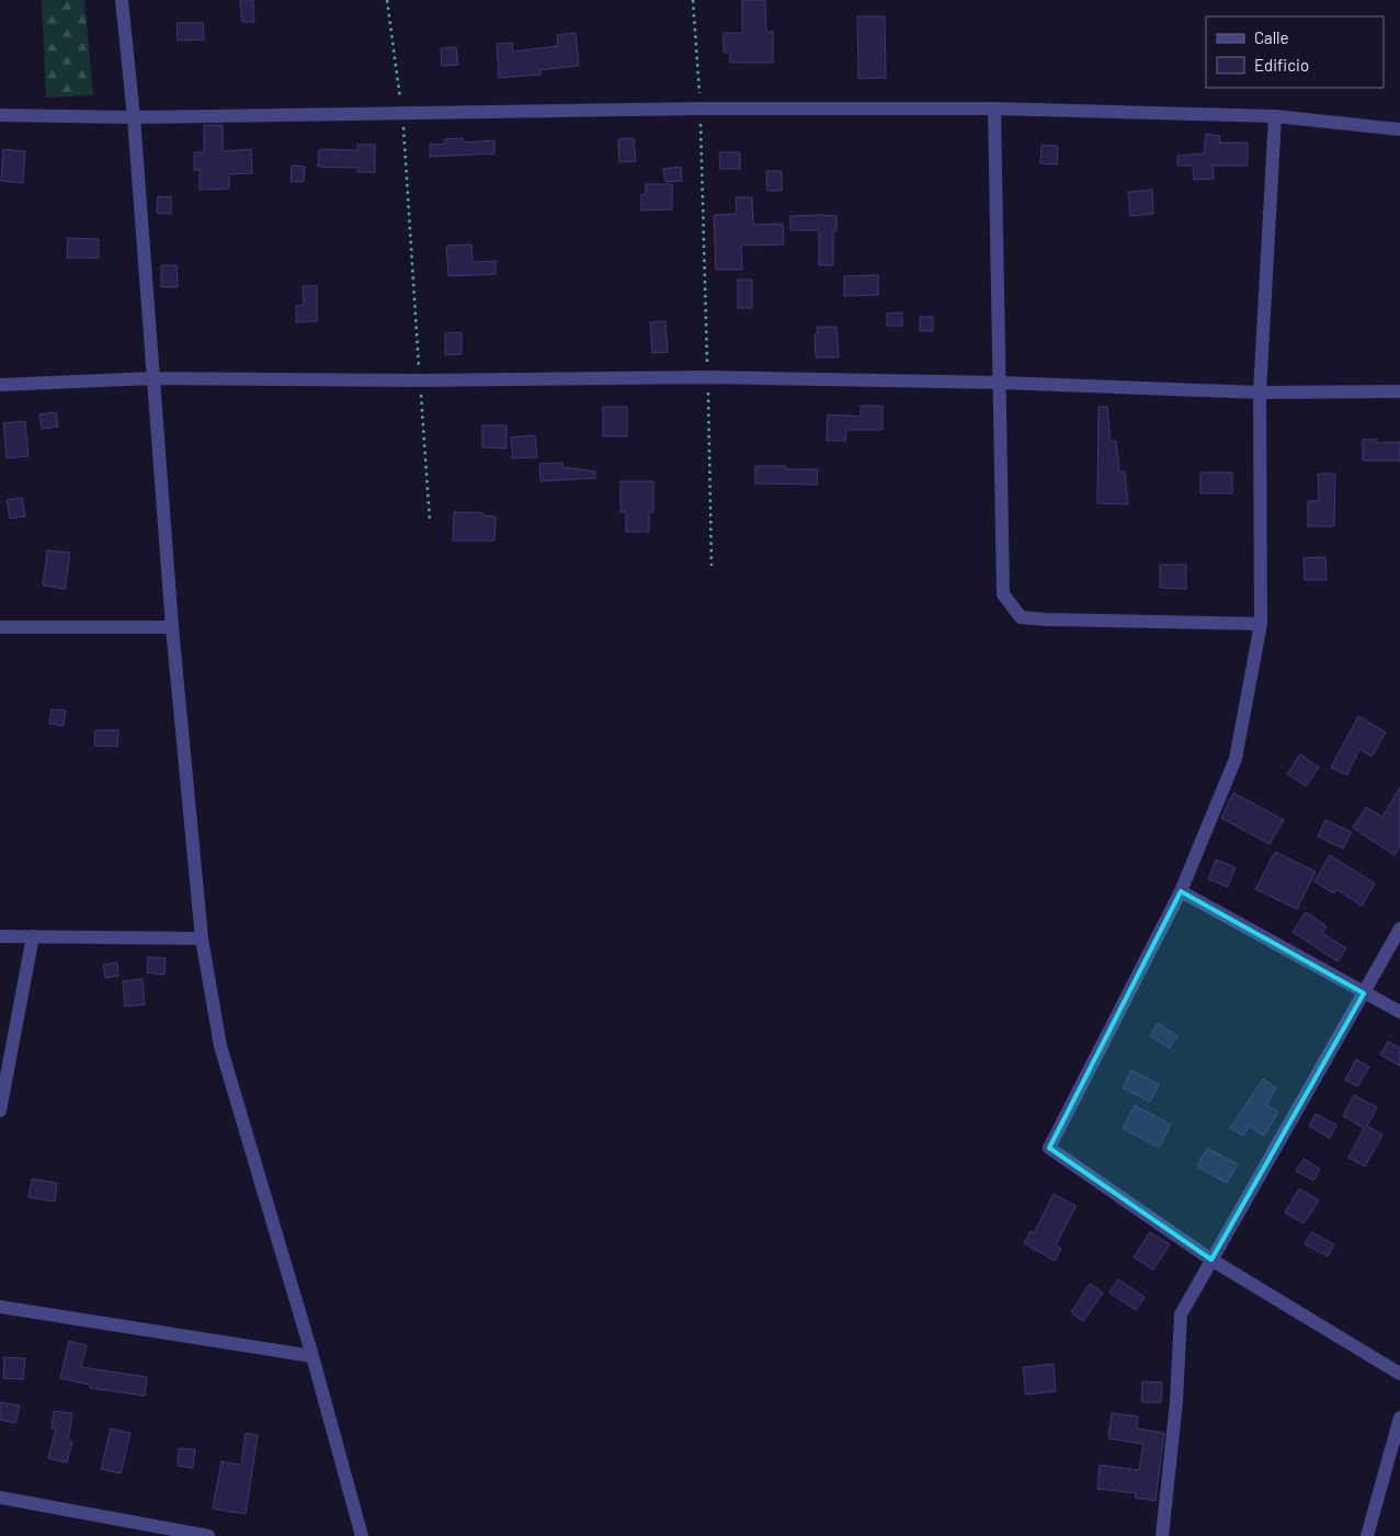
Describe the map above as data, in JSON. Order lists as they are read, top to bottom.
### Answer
{
  "legend": ["Calle", "Edificio"]
}
